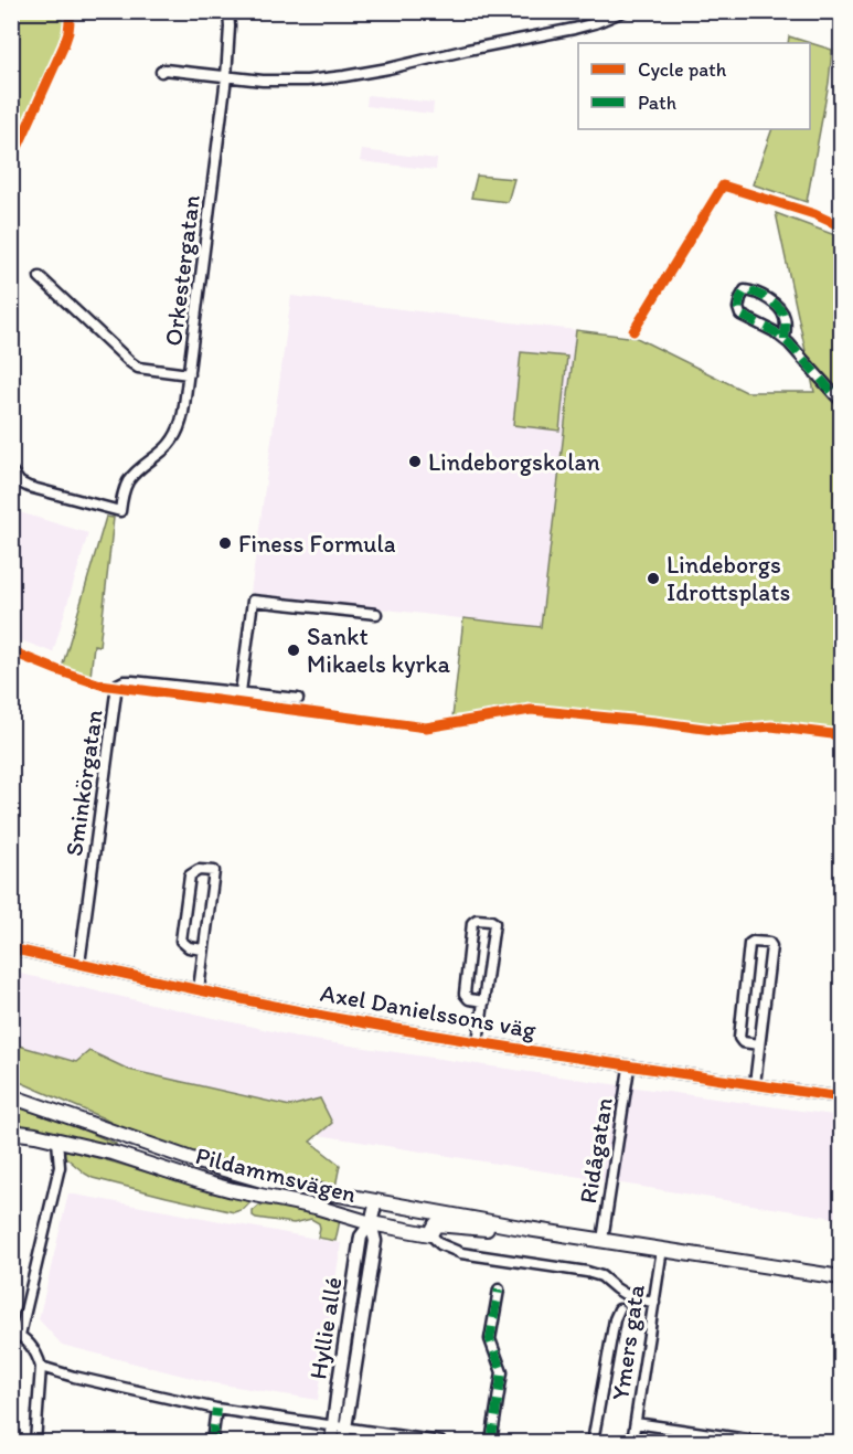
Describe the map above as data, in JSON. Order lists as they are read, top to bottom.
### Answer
{
  "streets": {
    "main road": ["Pildammsvägen"],
    "street": [
      "Orkestergatan",
      "Sminkörgatan",
      "Axel Danielssons väg",
      "Ridågatan",
      "Hyllie allé",
      "Ymers gata"
    ]
  },
  "crossings": [
    ["Sminkörgatan", "Axel Danielssons väg"],
    ["Axel Danielssons väg", "Ridågatan"],
    ["Ridågatan", "Pildammsvägen"],
    ["Pildammsvägen", "Hyllie allé"],
    ["Pildammsvägen", "Ymers gata"]
  ],
  "places": [
    "Lindeborgskolan",
    "Finess Formula",
    "Lindeborgs Idrottsplats",
    "Sankt Mikaels kyrka"
  ],
  "legend": ["Cycle path", "Path"]
}
